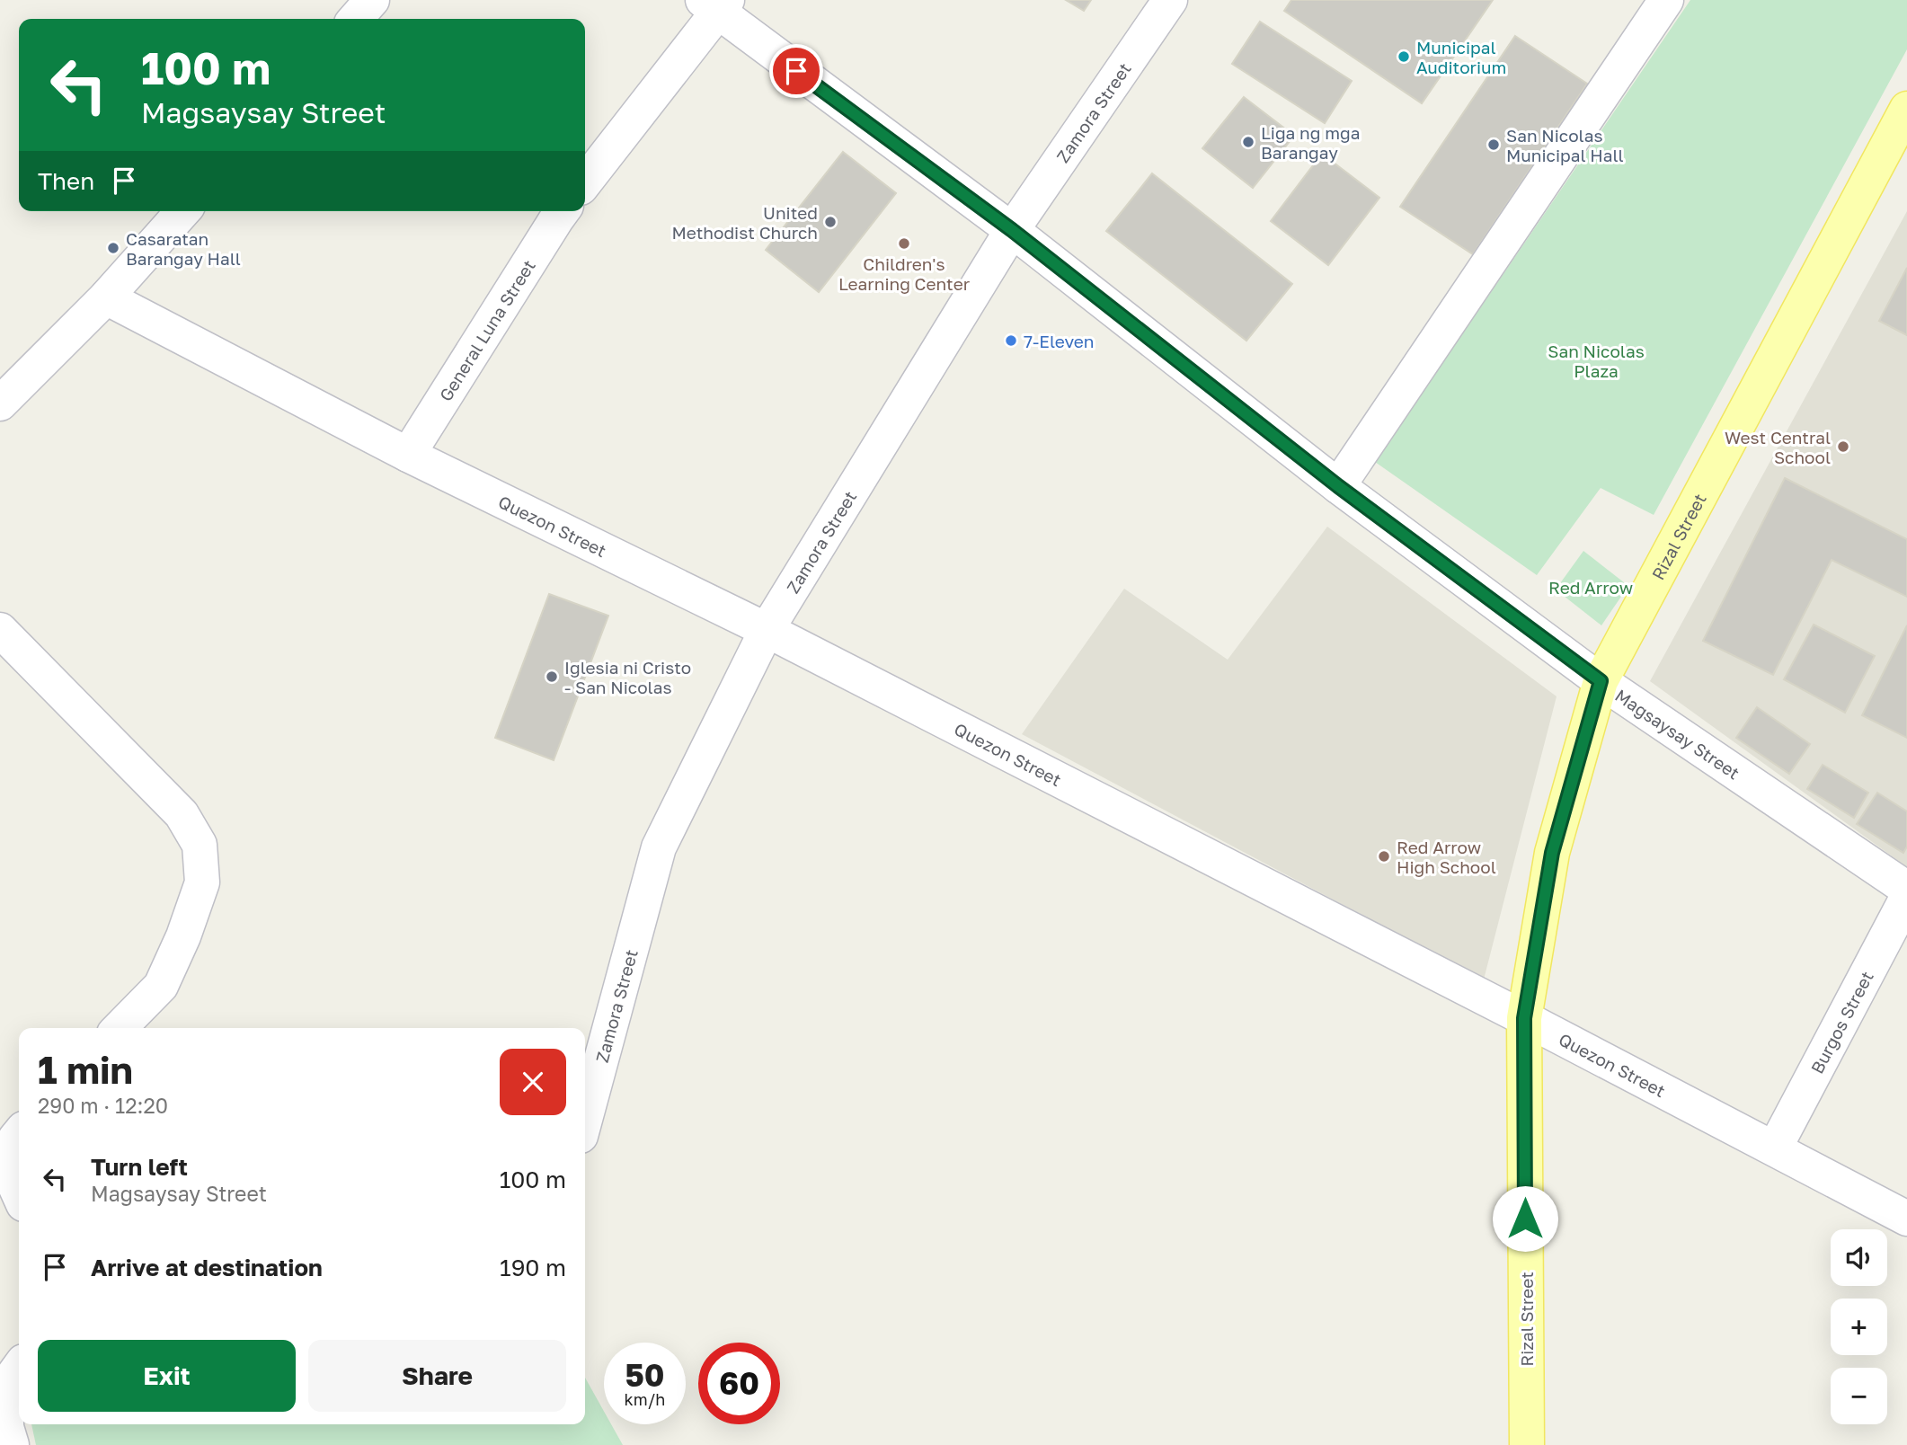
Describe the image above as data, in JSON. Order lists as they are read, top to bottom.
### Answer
{
  "streets": {
    "main road": ["Rizal Street"],
    "street": [
      "Zamora Street",
      "General Luna Street",
      "Quezon Street",
      "Magsaysay Street",
      "Burgos Street"
    ]
  },
  "crossings": [
    ["Zamora Street", "Quezon Street"],
    ["Zamora Street", "Magsaysay Street"],
    ["General Luna Street", "Quezon Street"],
    ["Quezon Street", "Rizal Street"],
    ["Quezon Street", "Burgos Street"],
    ["Rizal Street", "Magsaysay Street"]
  ],
  "parks": ["San Nicolas Plaza", "Red Arrow"],
  "places": [
    "Municipal Auditorium",
    "Liga ng mga Barangay",
    "San Nicolas Municipal Hall",
    "United Methodist Church",
    "Children's Learning Center",
    "Casaratan Barangay Hall",
    "7-Eleven",
    "West Central School",
    "Iglesia ni Cristo - San Nicolas",
    "Red Arrow High School"
  ],
  "page": {
    "turn": ["100 m", "Magsaysay Street"],
    "then": "Then",
    "heading": ["1 min", "290 m · 12:20"],
    "list": [
      {
        "name": "Turn left",
        "note": "Magsaysay Street",
        "value": "100 m"
      },
      {
        "name": "Arrive at destination",
        "value": "190 m"
      }
    ],
    "map_buttons": ["+", "−"],
    "buttons": ["Exit", "Share"],
    "speed": "50 km/h",
    "limit": "60"
  }
}
